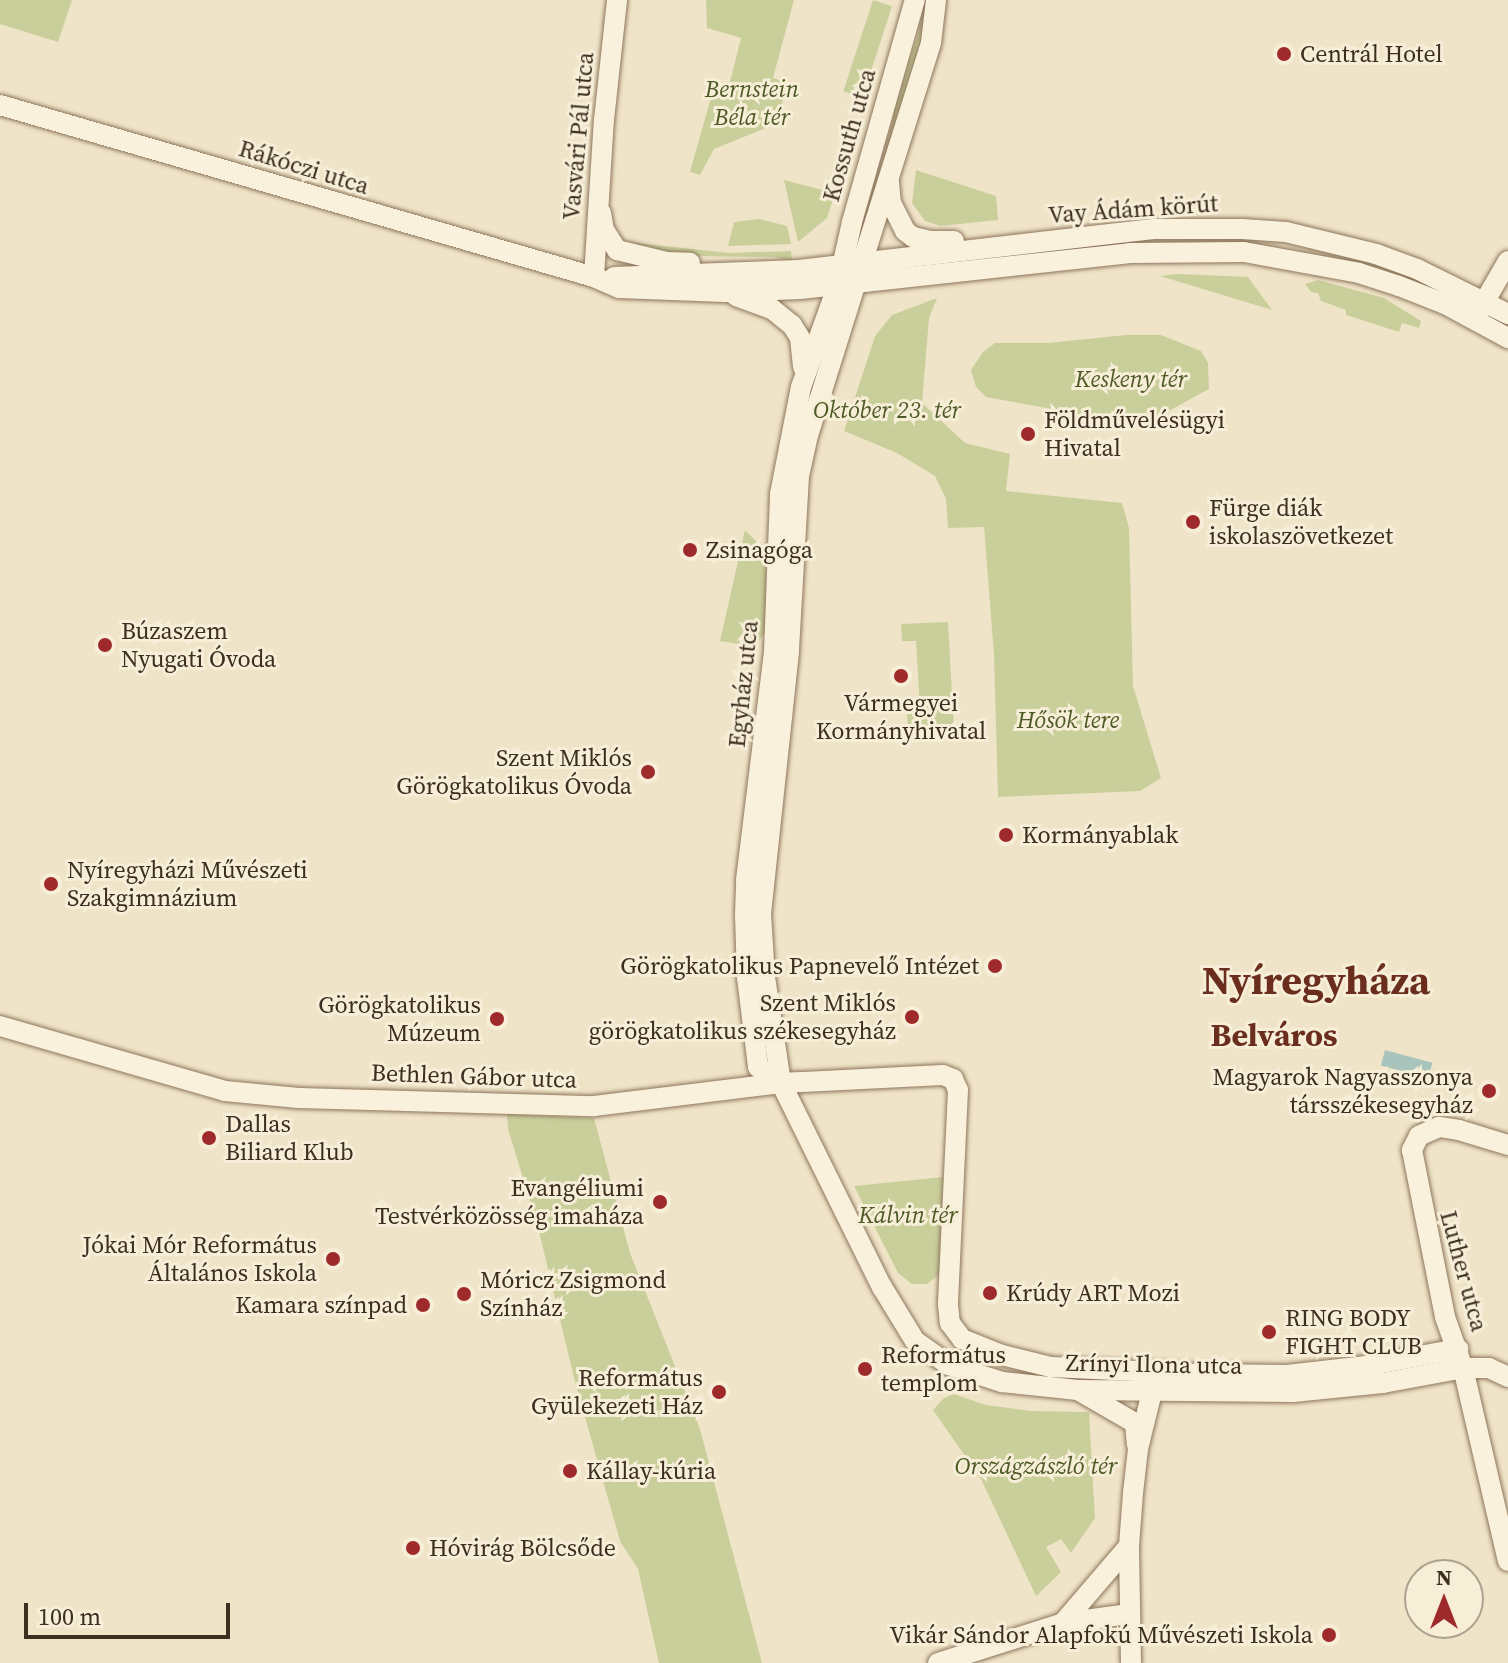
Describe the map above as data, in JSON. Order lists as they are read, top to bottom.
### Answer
{
  "streets": {
    "street": [
      "Kossuth utca",
      "Vasvári Pál utca",
      "Rákóczi utca",
      "Vay Ádám körút",
      "Egyház utca",
      "Bethlen Gábor utca",
      "Luther utca",
      "Zrínyi Ilona utca"
    ]
  },
  "crossings": [
    ["Kossuth utca", "Rákóczi utca"],
    ["Kossuth utca", "Vay Ádám körút"],
    ["Kossuth utca", "Egyház utca"],
    ["Vasvári Pál utca", "Rákóczi utca"],
    ["Rákóczi utca", "Vay Ádám körút"],
    ["Rákóczi utca", "Egyház utca"],
    ["Vay Ádám körút", "Egyház utca"],
    ["Egyház utca", "Bethlen Gábor utca"],
    ["Egyház utca", "Zrínyi Ilona utca"],
    ["Bethlen Gábor utca", "Zrínyi Ilona utca"],
    ["Luther utca", "Zrínyi Ilona utca"]
  ],
  "districts": ["Nyíregyháza", "Belváros"],
  "parks": [
    "Bernstein Béla tér",
    "Keskeny tér",
    "Október 23. tér",
    "Hősök tere",
    "Kálvin tér",
    "Országzászló tér"
  ],
  "places": [
    "Centrál Hotel",
    "Földművelésügyi Hivatal",
    "Fürge diák iskolaszövetkezet",
    "Zsinagóga",
    "Búzaszem Nyugati Óvoda",
    "Vármegyei Kormányhivatal",
    "Szent Miklós Görögkatolikus Óvoda",
    "Kormányablak",
    "Nyíregyházi Művészeti Szakgimnázium",
    "Görögkatolikus Papnevelő Intézet",
    "Szent Miklós görögkatolikus székesegyház",
    "Görögkatolikus Múzeum",
    "Magyarok Nagyasszonya társszékesegyház",
    "Dallas Biliard Klub",
    "Evangéliumi Testvérközösség imaháza",
    "Jókai Mór Református Általános Iskola",
    "Krúdy ART Mozi",
    "Móricz Zsigmond Színház",
    "Kamara színpad",
    "RING BODY FIGHT CLUB",
    "Református templom",
    "Református Gyülekezeti Ház",
    "Kállay-kúria",
    "Hóvirág Bölcsőde",
    "Vikár Sándor Alapfokú Művészeti Iskola"
  ],
  "scale_bar": "100 m",
  "north": "top"
}
